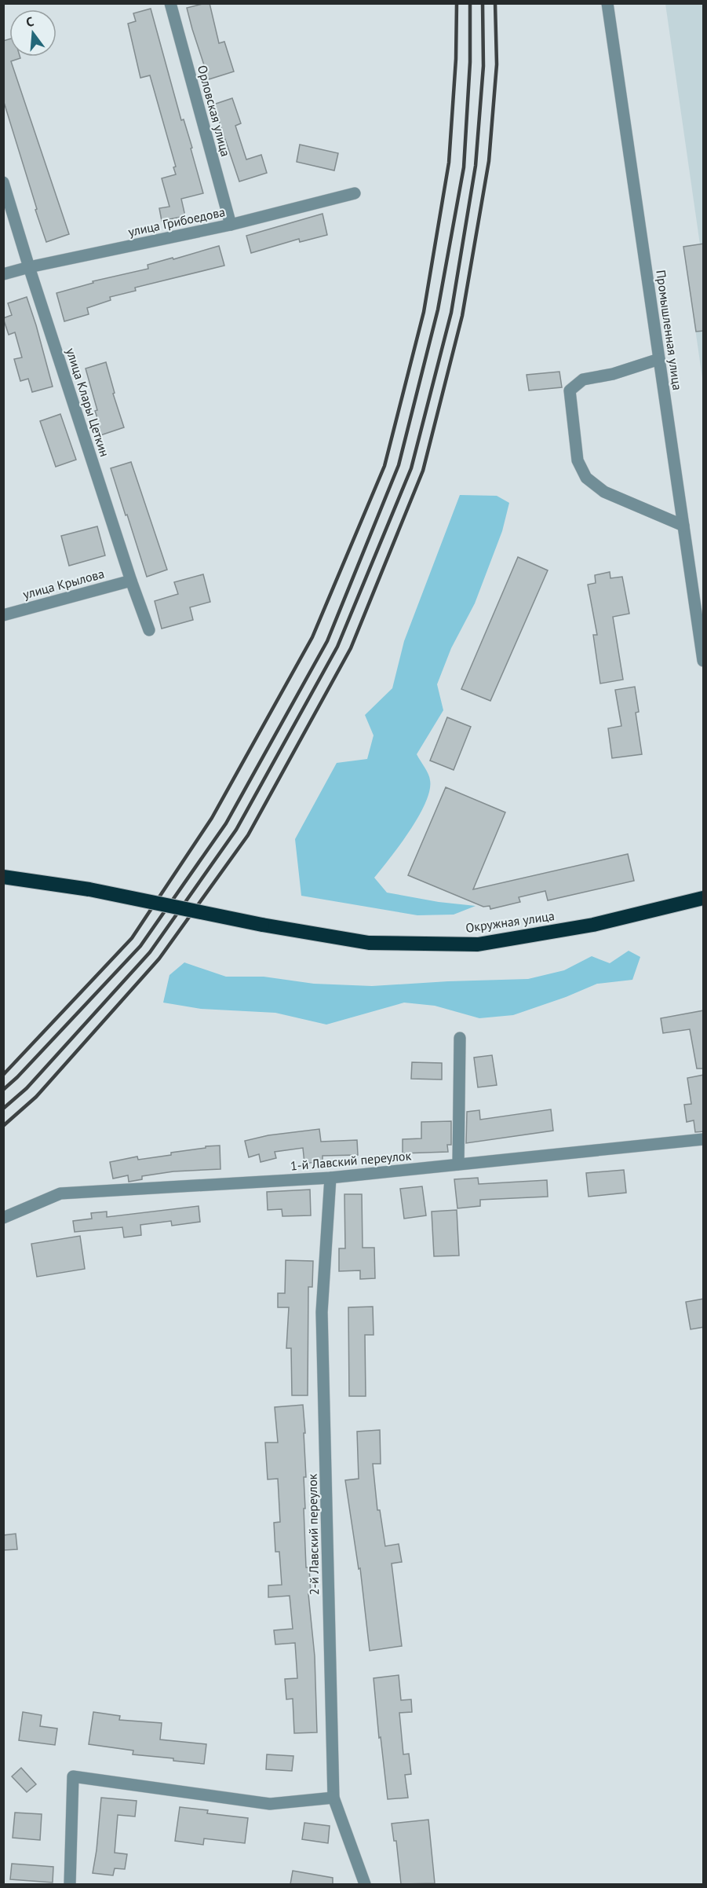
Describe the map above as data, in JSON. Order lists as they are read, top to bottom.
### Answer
{
  "streets": {
    "highway": ["Окружная улица"],
    "street": [
      "Орловская улица",
      "улица Грибоедова",
      "Промышленная улица",
      "улица Клары Цеткин",
      "улица Крылова",
      "1-й Лавский переулок",
      "2-й Лавский переулок"
    ]
  },
  "crossings": [
    ["Орловская улица", "улица Грибоедова"],
    ["улица Грибоедова", "улица Клары Цеткин"],
    ["улица Клары Цеткин", "улица Крылова"],
    ["1-й Лавский переулок", "2-й Лавский переулок"]
  ],
  "north": "top"
}
